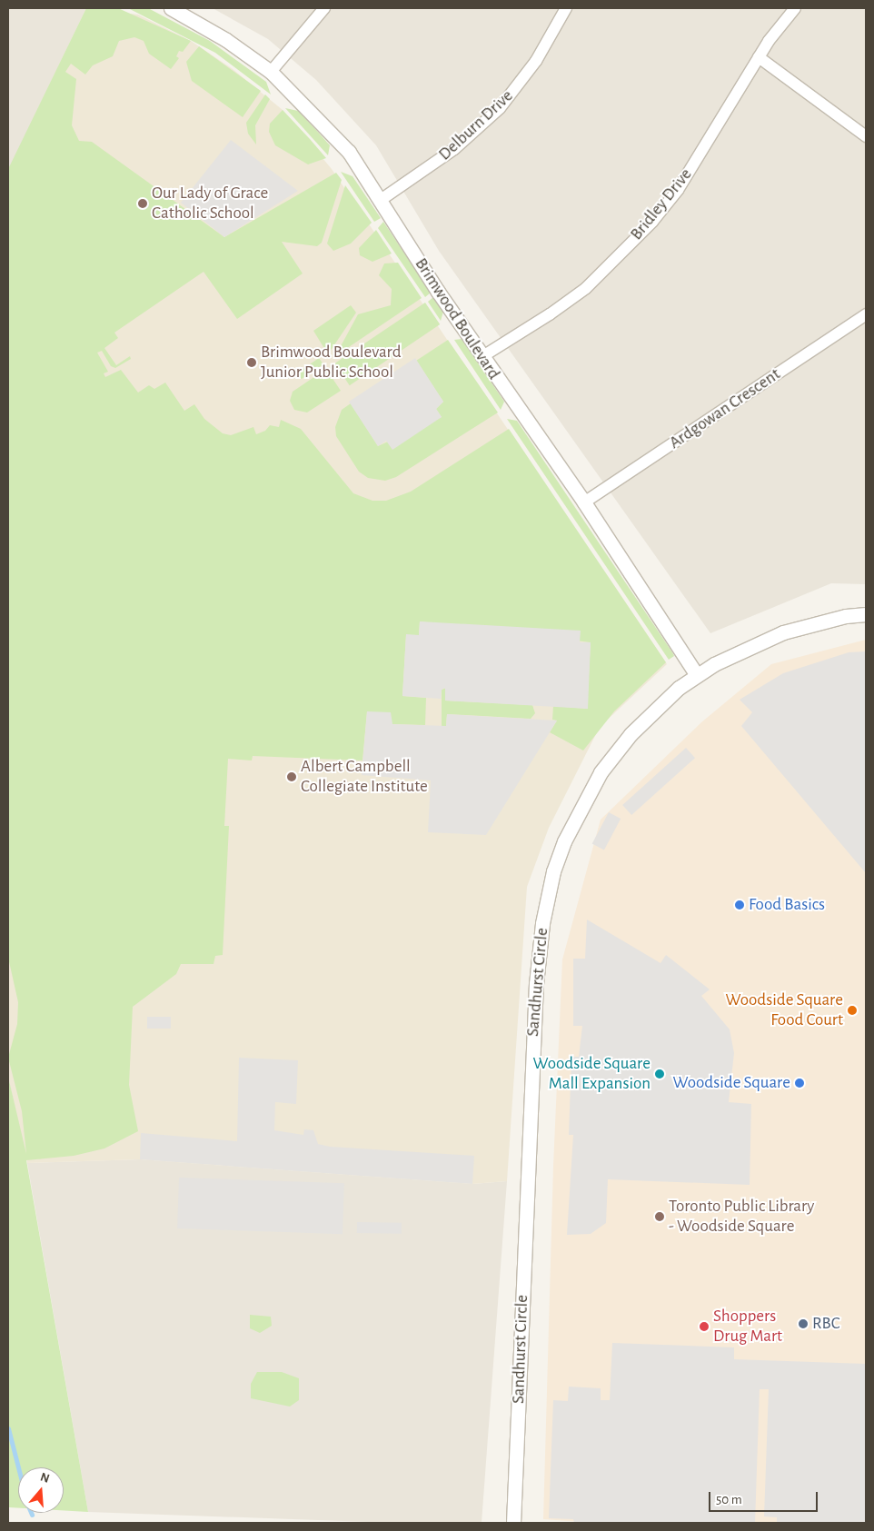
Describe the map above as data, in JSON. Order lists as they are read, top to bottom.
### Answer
{
  "streets": {
    "street": [
      "Delburn Drive",
      "Bridley Drive",
      "Brimwood Boulevard",
      "Ardgowan Crescent",
      "Sandhurst Circle"
    ]
  },
  "crossings": [
    ["Delburn Drive", "Brimwood Boulevard"],
    ["Bridley Drive", "Brimwood Boulevard"],
    ["Brimwood Boulevard", "Ardgowan Crescent"],
    ["Brimwood Boulevard", "Sandhurst Circle"]
  ],
  "places": [
    "Our Lady of Grace Catholic School",
    "Brimwood Boulevard Junior Public School",
    "Albert Campbell Collegiate Institute",
    "Food Basics",
    "Woodside Square Food Court",
    "Woodside Square Mall Expansion",
    "Woodside Square",
    "Toronto Public Library - Woodside Square",
    "RBC",
    "Shoppers Drug Mart"
  ],
  "scale_bar": "50 m",
  "north": "top"
}
